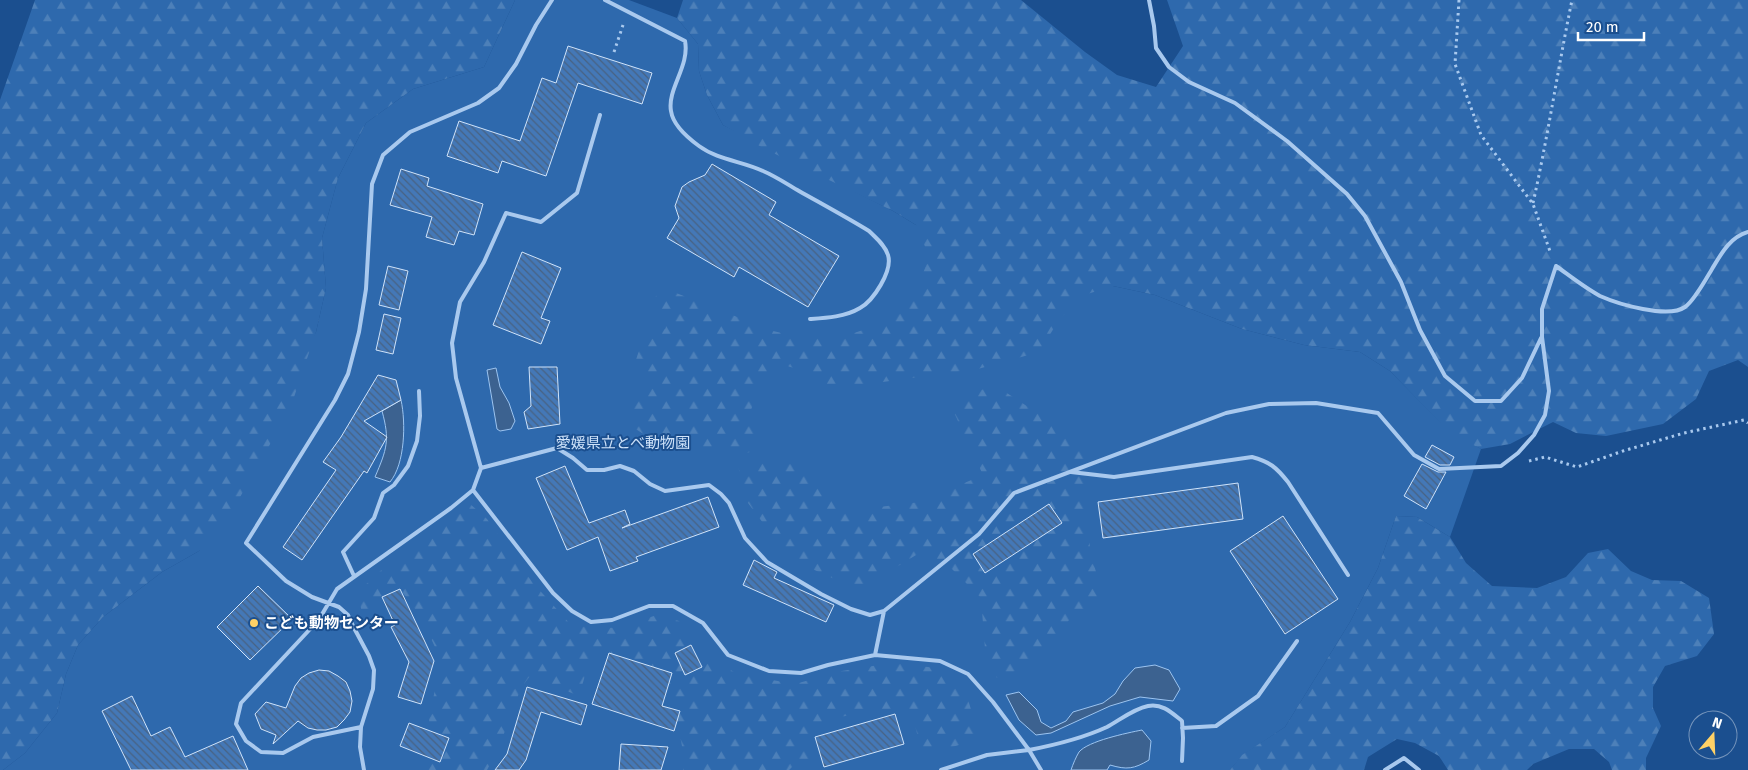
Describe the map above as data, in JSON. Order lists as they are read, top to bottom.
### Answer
{
  "parks": ["愛媛県立とべ動物園"],
  "places": ["こども動物センター"],
  "scale_bar": "20 m",
  "north": "top"
}
